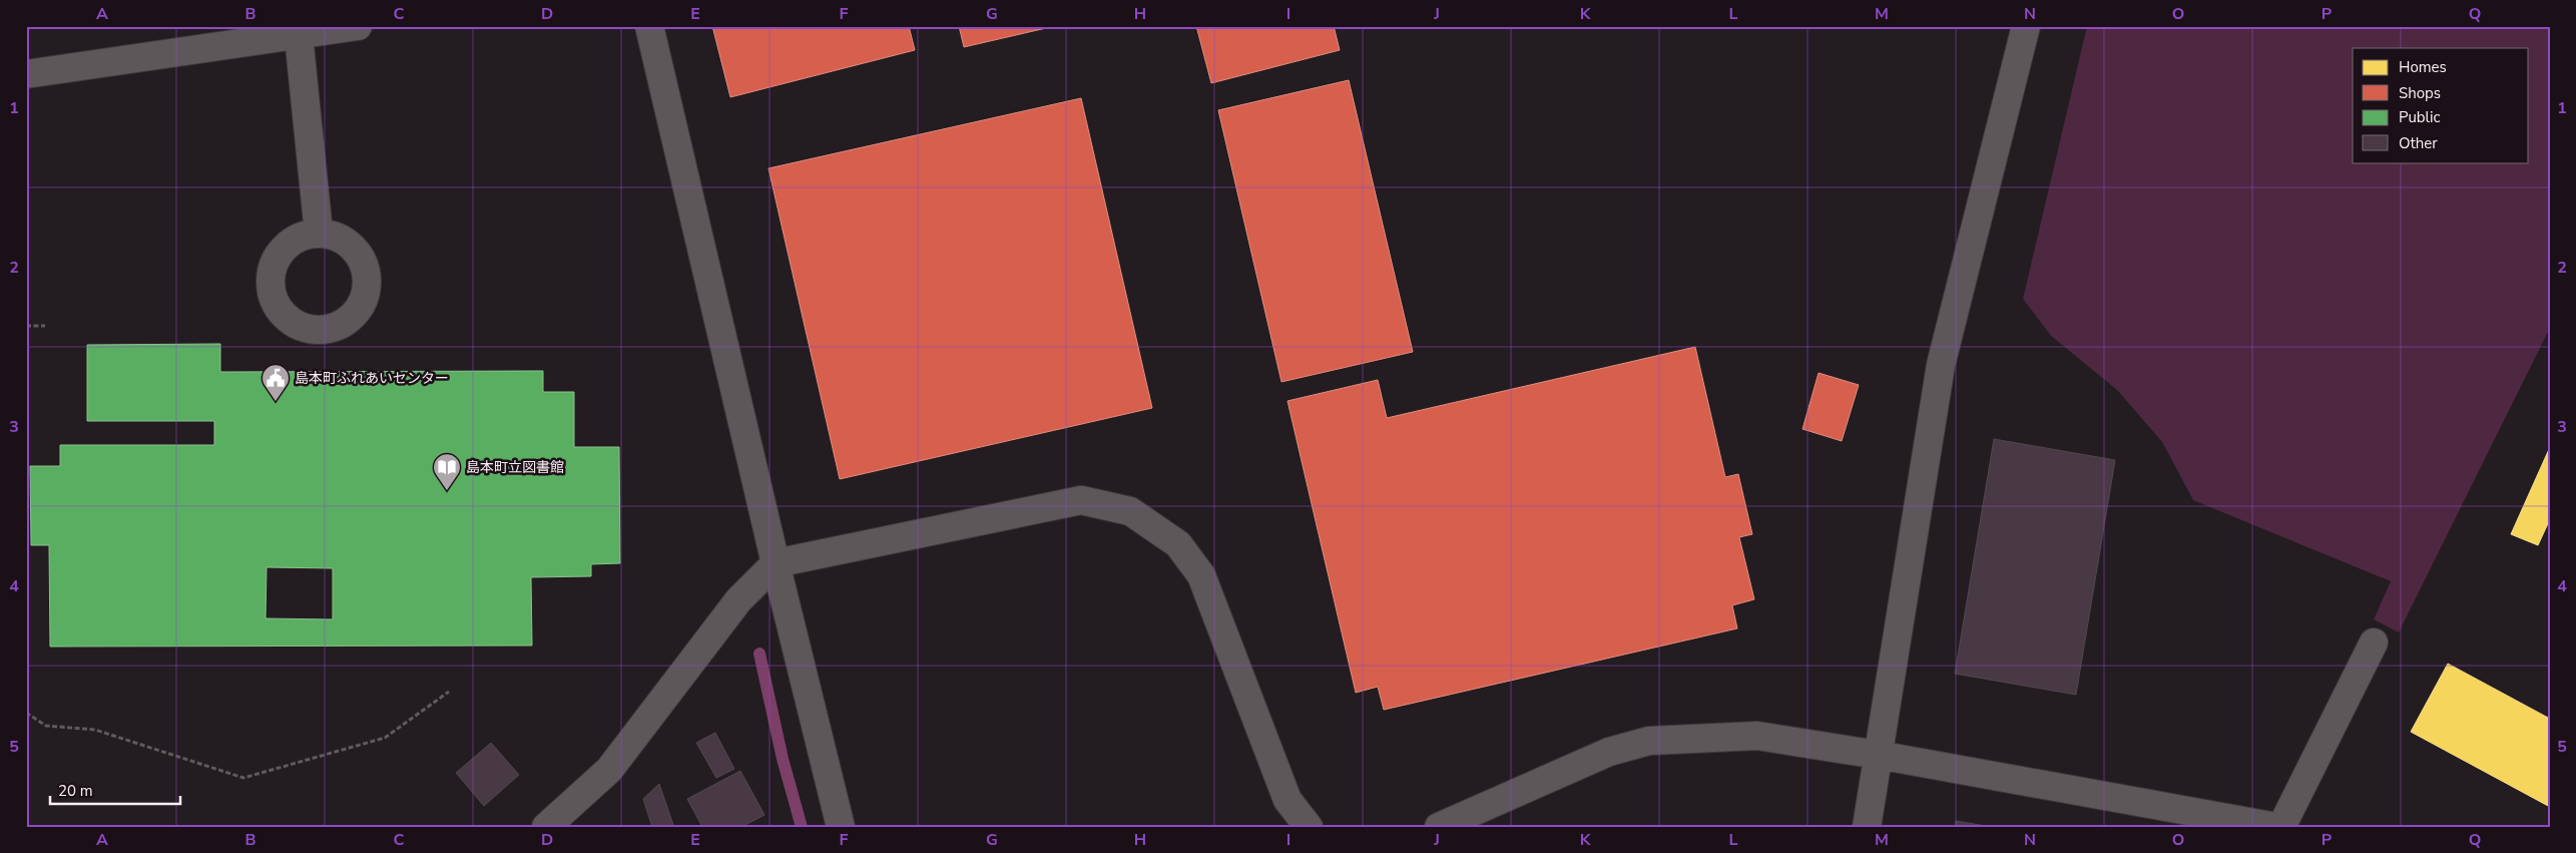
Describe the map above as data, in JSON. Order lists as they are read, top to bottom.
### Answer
{
  "places": {
    "public building": ["島本町ふれあいセンター"],
    "library": ["島本町立図書館"]
  },
  "legend": [
    "Homes",
    "Shops",
    "Public",
    "Other"
  ],
  "scale_bar": "20 m",
  "grid": {
    "columns": [
      "A",
      "B",
      "C",
      "D",
      "E",
      "F",
      "G",
      "H",
      "I",
      "J",
      "K",
      "L",
      "M",
      "N",
      "O",
      "P",
      "Q"
    ],
    "rows": [
      "1",
      "2",
      "3",
      "4",
      "5"
    ]
  }
}
